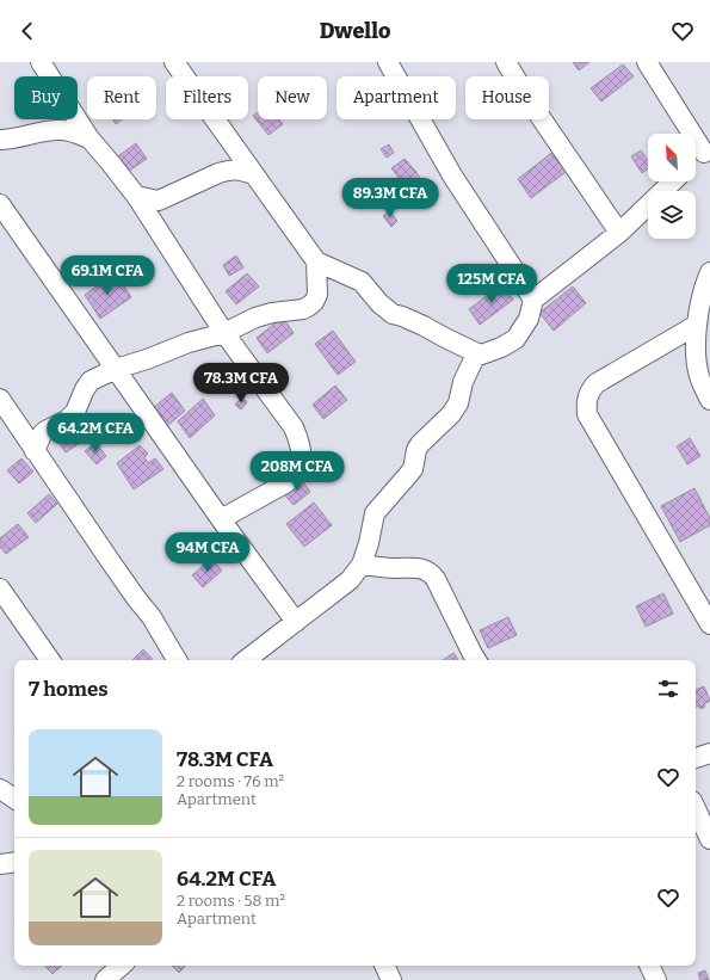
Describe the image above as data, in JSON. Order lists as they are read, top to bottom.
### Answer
{
  "north": "top left",
  "page": {
    "header": "Dwello",
    "chip": [
      "Buy",
      "Rent",
      "Filters",
      "New",
      "Apartment",
      "House"
    ],
    "price": [
      "89.3M CFA",
      "69.1M CFA",
      "125M CFA",
      "78.3M CFA",
      "64.2M CFA",
      "208M CFA",
      "94M CFA"
    ],
    "heading": "7 homes",
    "list": [
      {
        "name": "78.3M CFA",
        "note": "2 rooms · 76 m² · Apartment"
      },
      {
        "name": "64.2M CFA",
        "note": "2 rooms · 58 m² · Apartment"
      }
    ]
  }
}
